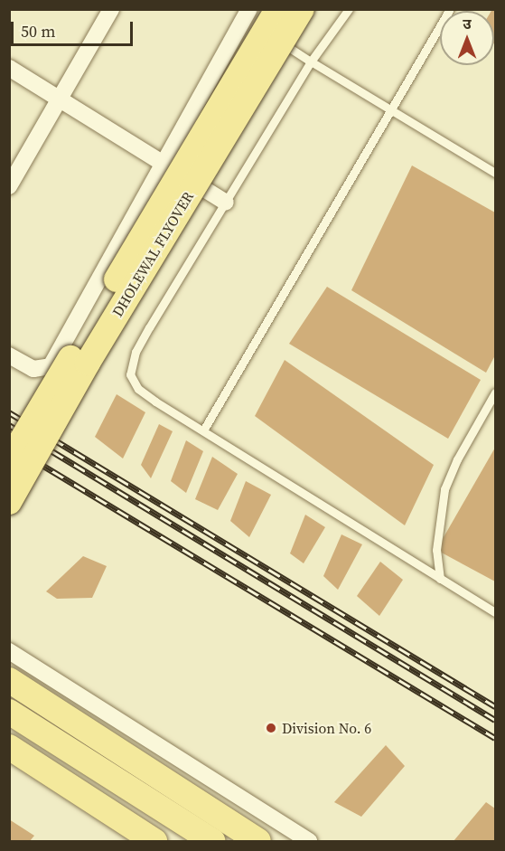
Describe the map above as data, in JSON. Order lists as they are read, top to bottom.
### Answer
{
  "streets": {
    "main road": ["DHOLEWAL FLYOVER"]
  },
  "places": ["Division No. 6"],
  "scale_bar": "50 m",
  "north": "top"
}
